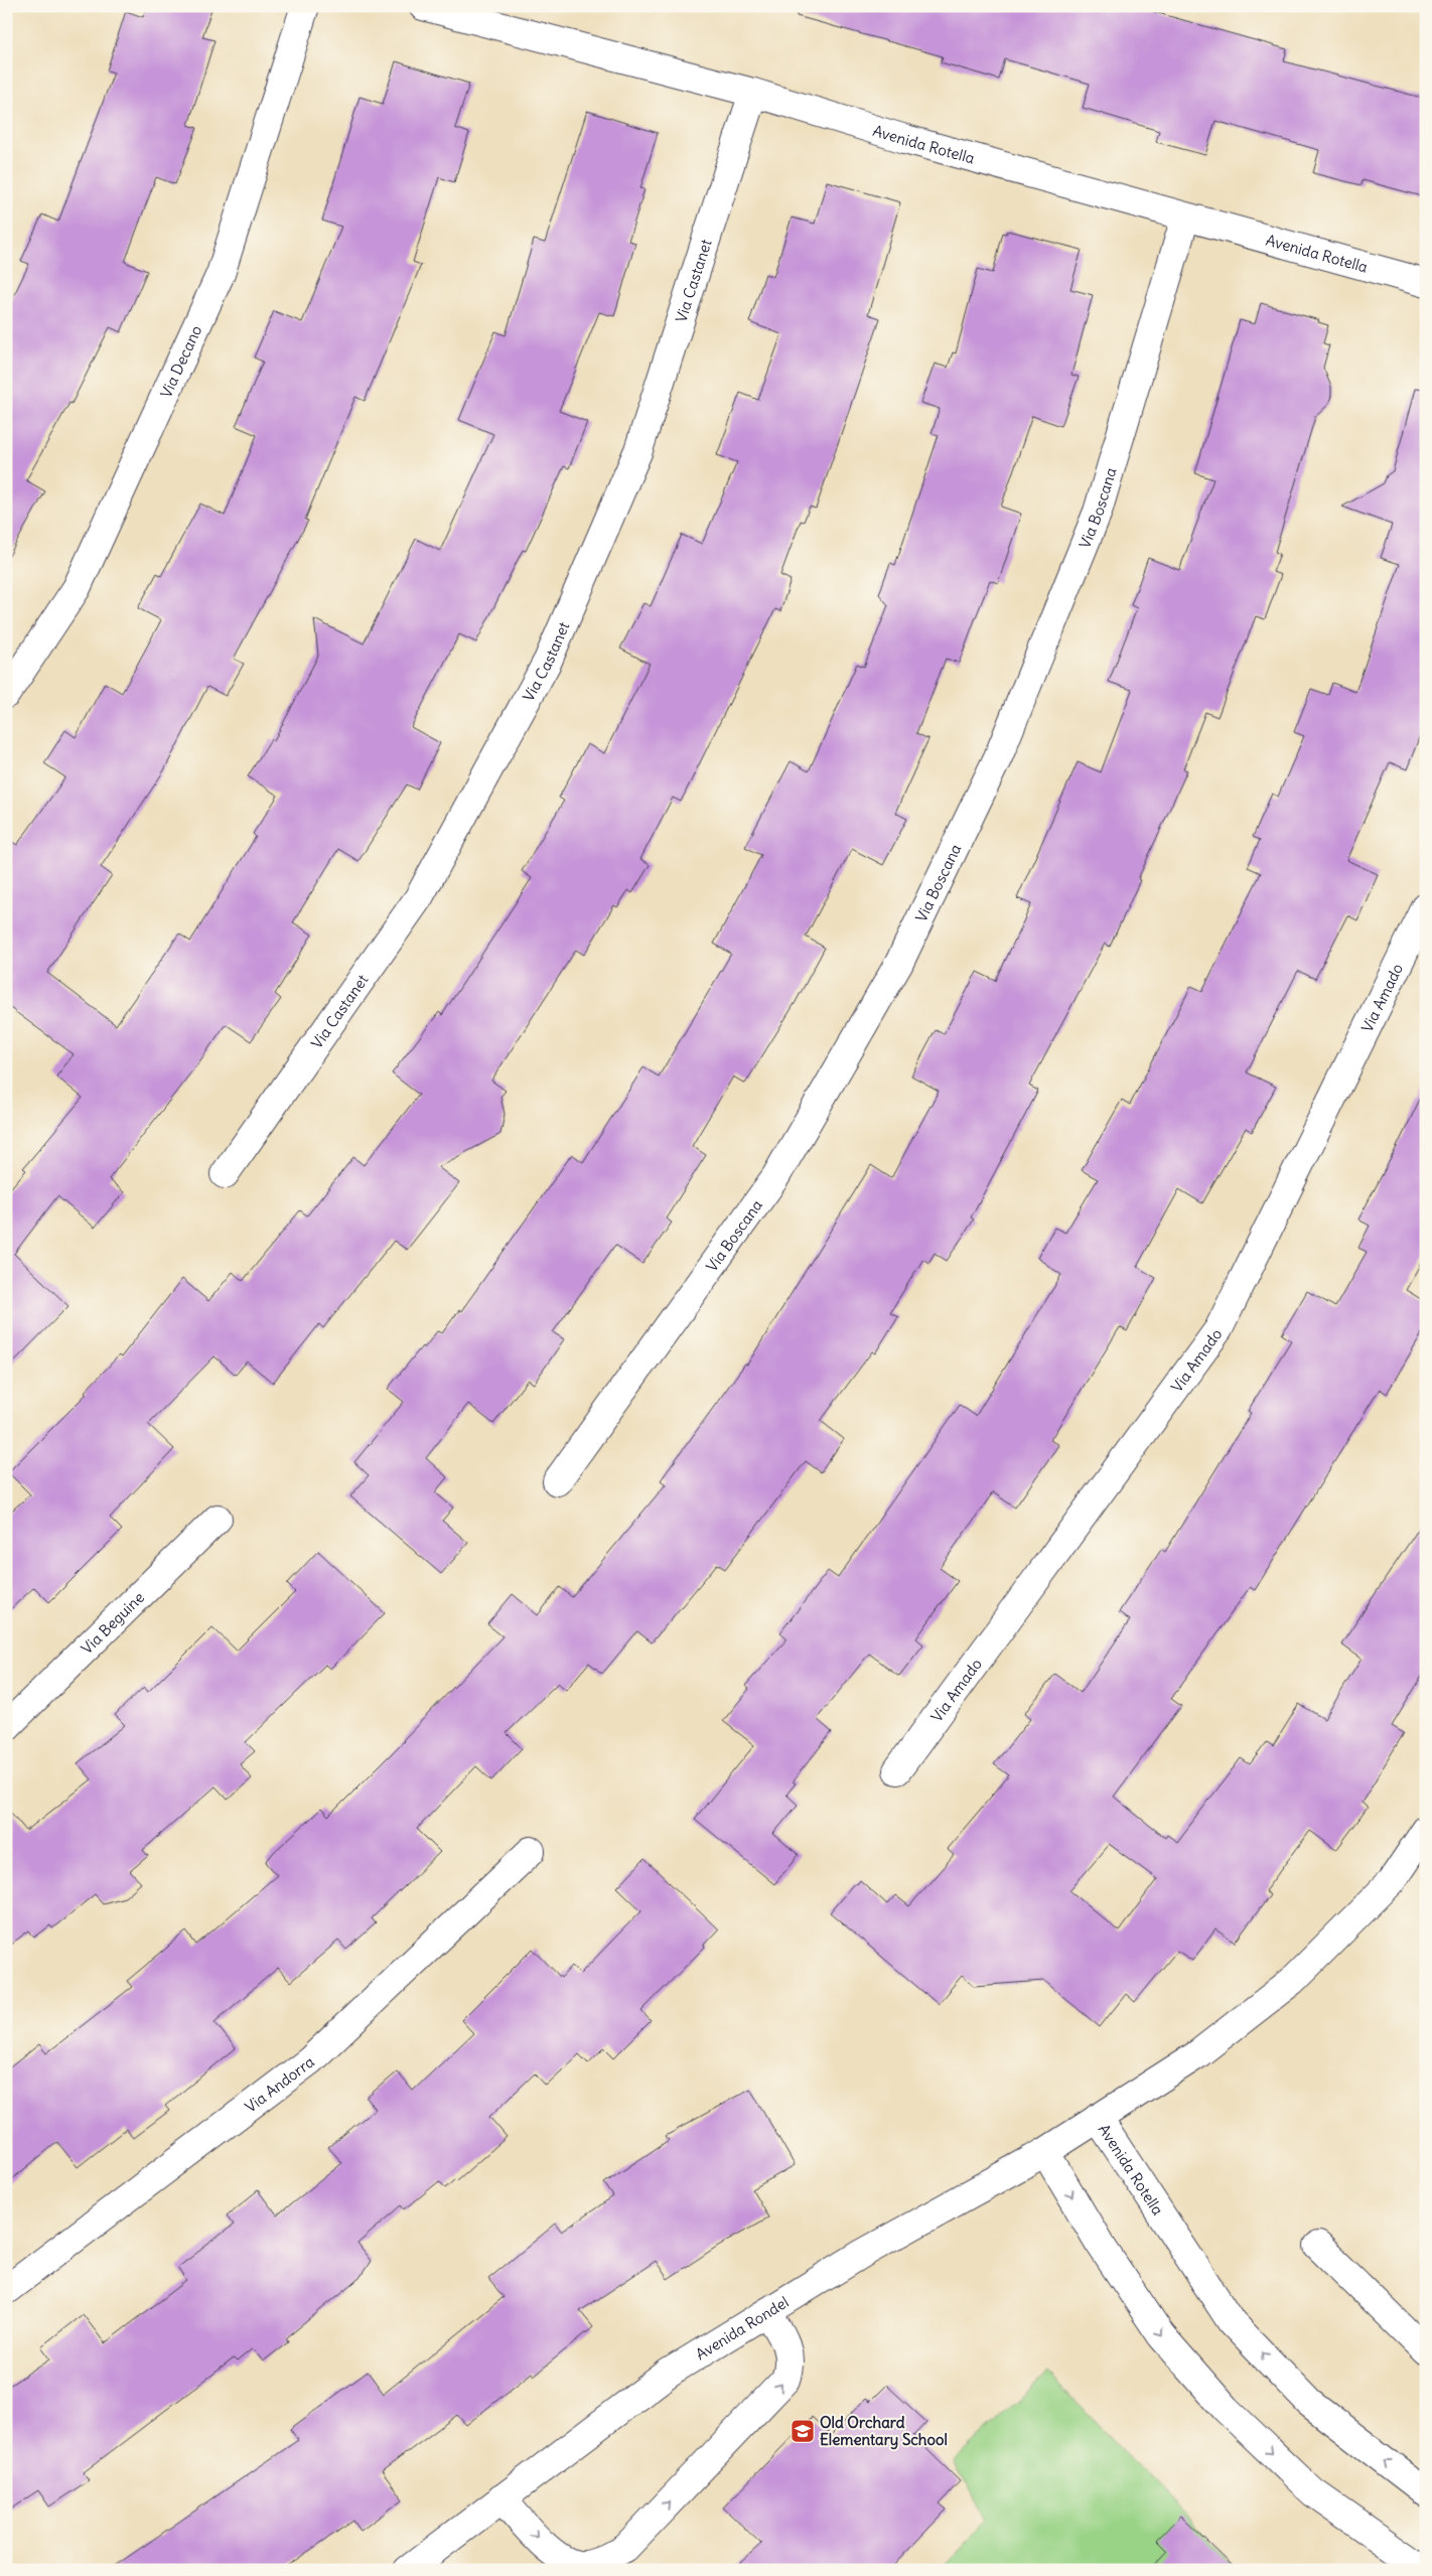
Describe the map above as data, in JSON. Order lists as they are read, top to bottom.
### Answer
{
  "streets": {
    "street": [
      "Avenida Rotella",
      "Via Castanet",
      "Via Decano",
      "Via Boscana",
      "Via Amado",
      "Via Beguine",
      "Via Andorra",
      "Avenida Rondel"
    ]
  },
  "crossings": [
    ["Avenida Rotella", "Via Castanet"],
    ["Avenida Rotella", "Via Boscana"],
    ["Avenida Rotella", "Avenida Rondel"]
  ],
  "places": {
    "school or university": ["Old Orchard Elementary School"]
  }
}
